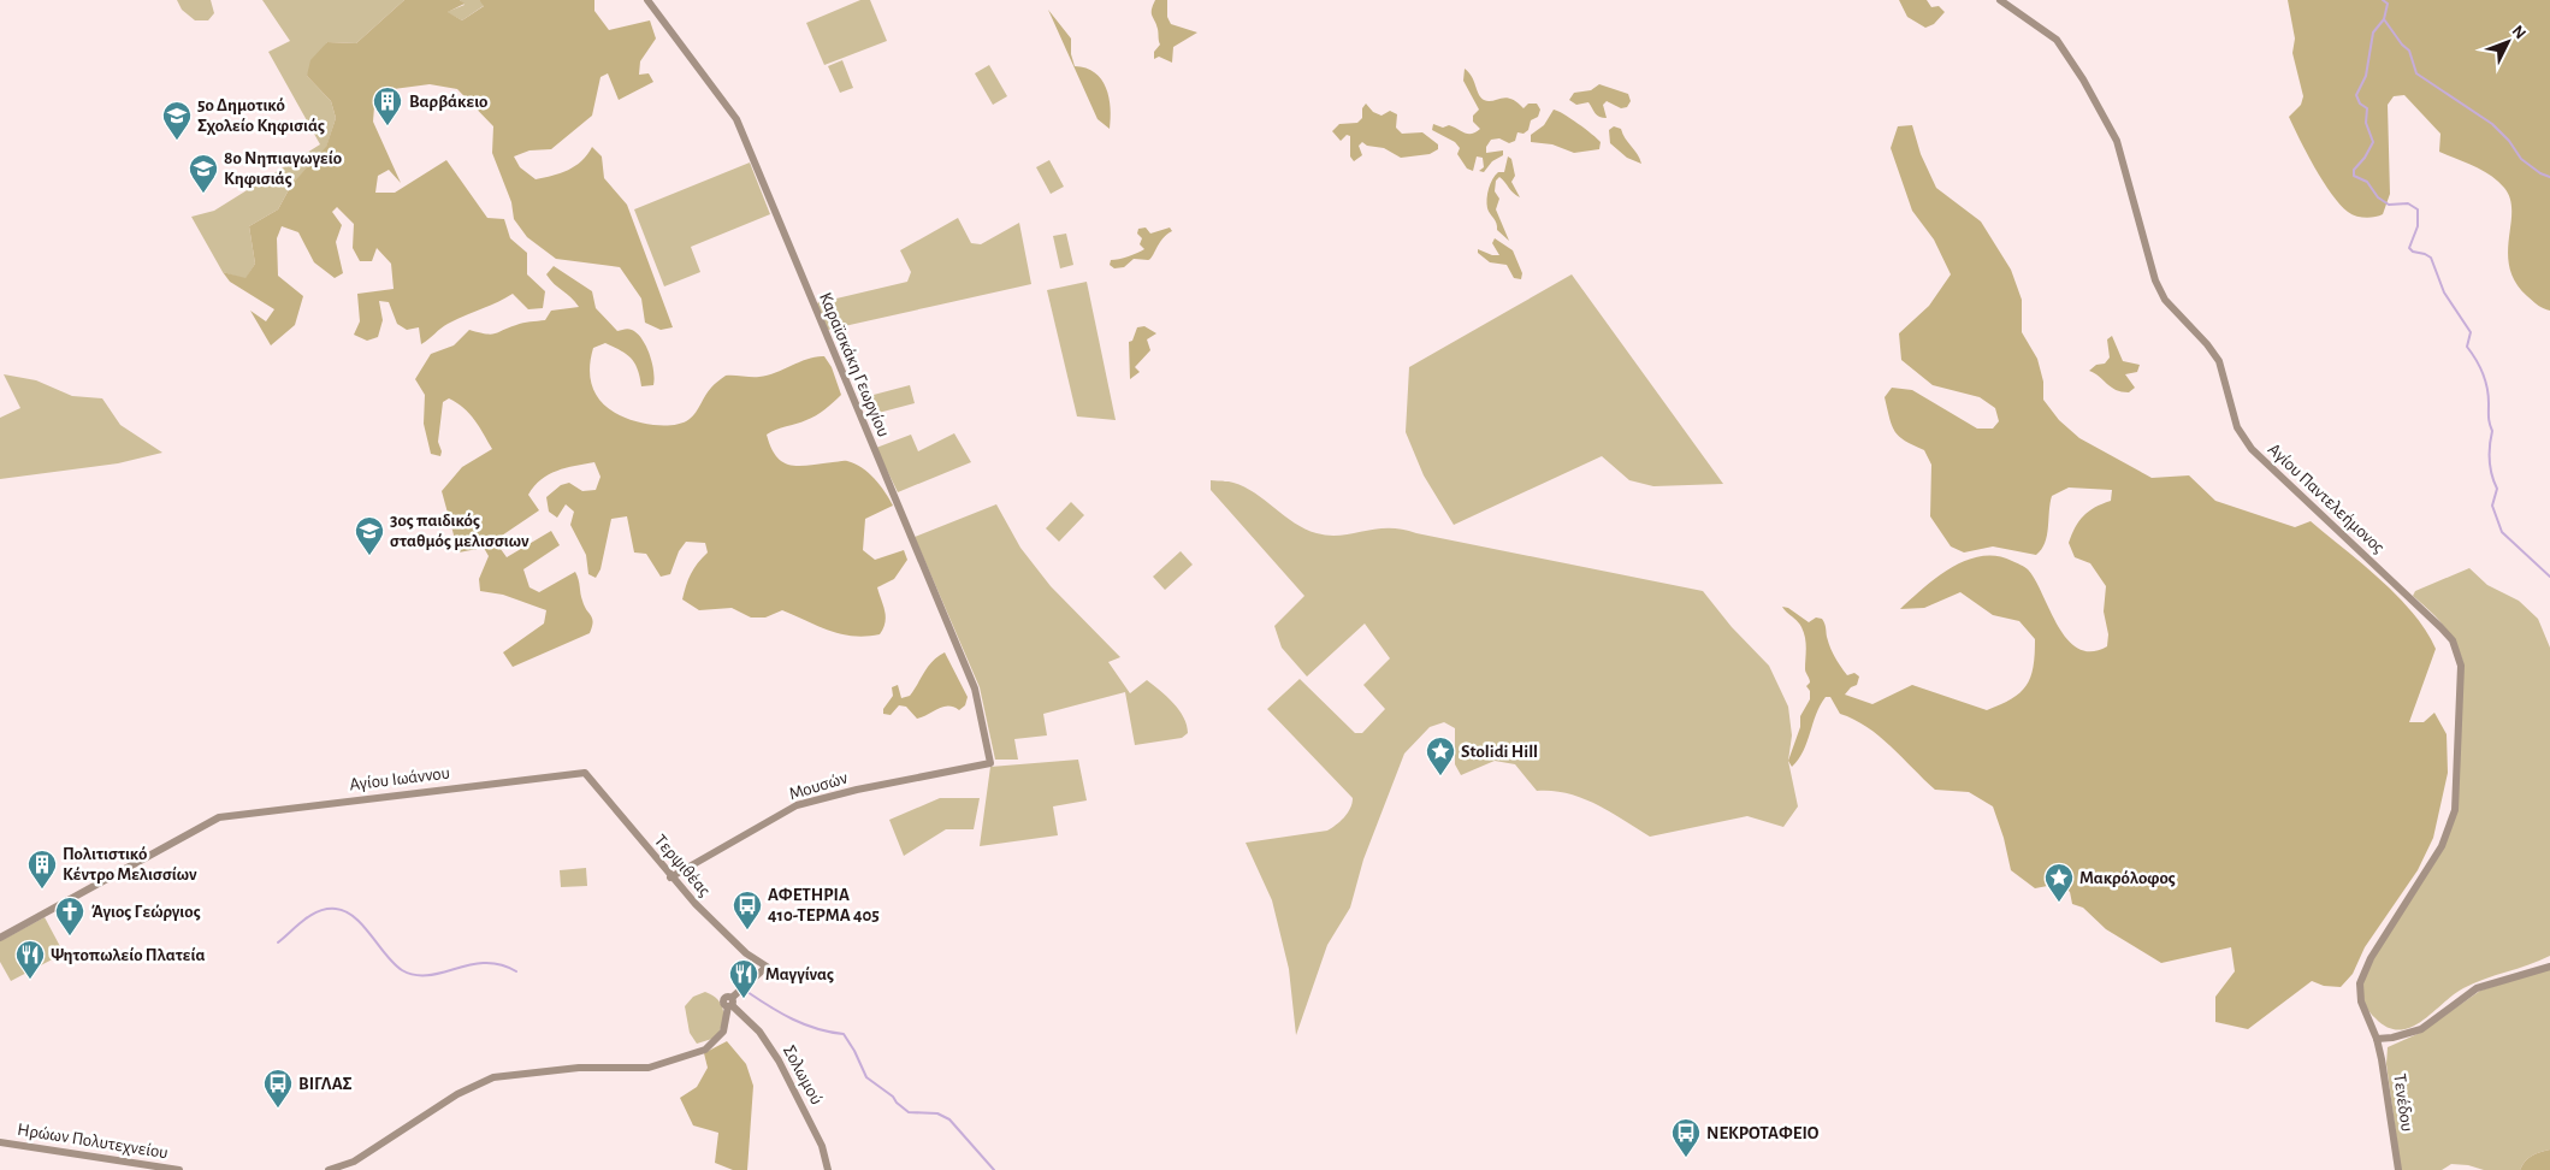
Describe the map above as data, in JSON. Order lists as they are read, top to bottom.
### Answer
{
  "streets": {
    "street": [
      "Καραϊσκάκη Γεωργίου",
      "Αγίου Παντελεήμονος",
      "Αγίου Ιωάννου",
      "Μουσών",
      "Τερψιθέας",
      "Σολωμού",
      "Τενέδου",
      "Ηρώων Πολυτεχνείου"
    ]
  },
  "crossings": [
    ["Καραϊσκάκη Γεωργίου", "Μουσών"],
    ["Αγίου Παντελεήμονος", "Τενέδου"],
    ["Αγίου Ιωάννου", "Τερψιθέας"],
    ["Μουσών", "Τερψιθέας"],
    ["Τερψιθέας", "Σολωμού"]
  ],
  "places": {
    "building": ["Βαρβάκειο", "Πολιτιστικό Κέντρο Μελισσίων"],
    "school or university": ["5ο Δημοτικό Σχολείο Κηφισιάς", "8ο Νηπιαγωγείο Κηφισιάς", "3ος παιδικός σταθμός μελισσιων"],
    "place": ["Stolidi Hill", "Μακρόλοφος"],
    "bus stop": ["ΑΦΕΤΗΡΙΑ 410-ΤΕΡΜΑ 405", "ΒΙΓΛΑΣ", "ΝΕΚΡΟΤΑΦΕΙΟ"],
    "church": ["Άγιος Γεώργιος"],
    "restaurant": ["Ψητοπωλείο Πλατεία", "Μαγγίνας"]
  },
  "north": "top right"
}
